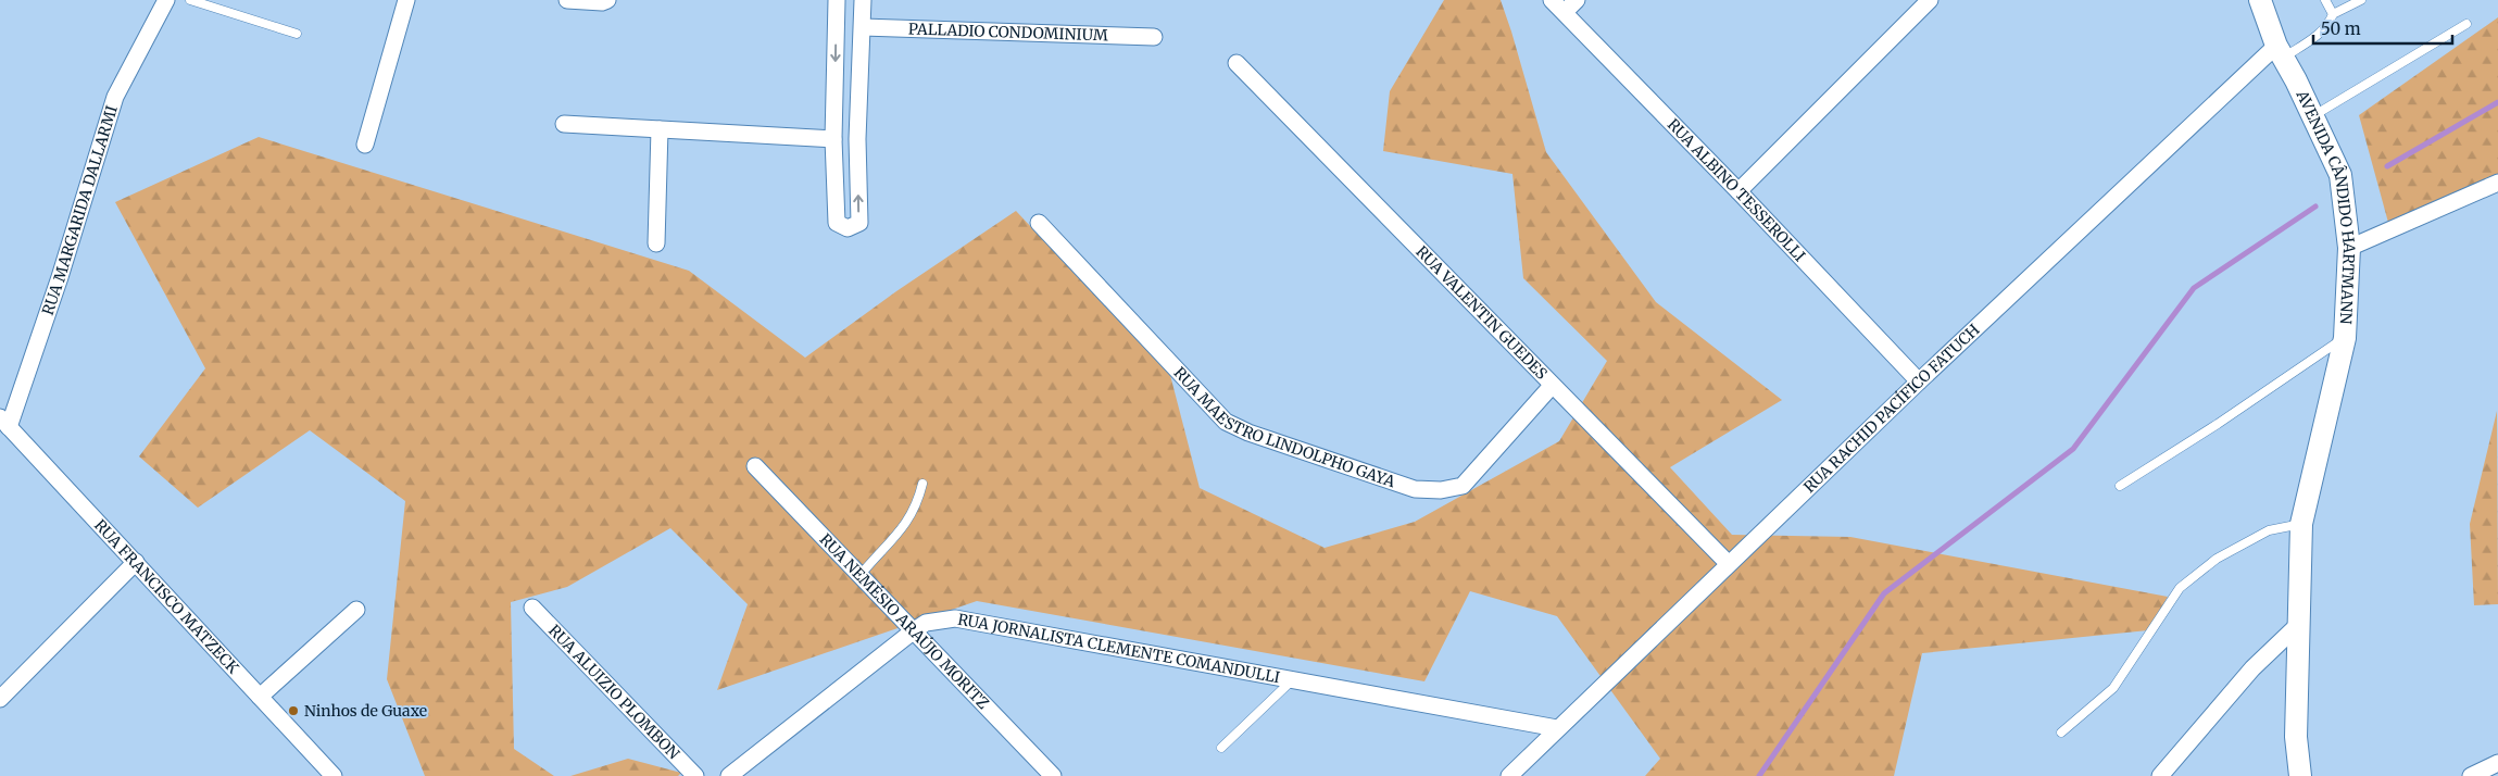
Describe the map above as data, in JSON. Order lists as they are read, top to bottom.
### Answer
{
  "streets": {
    "main road": ["AVENIDA CÂNDIDO HARTMANN"],
    "street": [
      "PALLADIO CONDOMINIUM",
      "RUA ALBINO TESSEROLLI",
      "RUA MARGARIDA DALLARMI",
      "RUA VALENTIN GUEDES",
      "RUA RACHID PACÍFICO FATUCH",
      "RUA MAESTRO LINDOLPHO GAYA",
      "RUA FRANCISCO MATZECK",
      "RUA NEMÉSIO ARAÚJO MORITZ",
      "RUA JORNALISTA CLEMENTE COMANDULLI",
      "RUA ALUIZIO PLOMBON"
    ]
  },
  "crossings": [
    ["RUA ALBINO TESSEROLLI", "RUA RACHID PACÍFICO FATUCH"],
    ["AVENIDA CÂNDIDO HARTMANN", "RUA RACHID PACÍFICO FATUCH"],
    ["RUA MARGARIDA DALLARMI", "RUA FRANCISCO MATZECK"],
    ["RUA VALENTIN GUEDES", "RUA RACHID PACÍFICO FATUCH"],
    ["RUA VALENTIN GUEDES", "RUA MAESTRO LINDOLPHO GAYA"],
    ["RUA RACHID PACÍFICO FATUCH", "RUA JORNALISTA CLEMENTE COMANDULLI"],
    ["RUA NEMÉSIO ARAÚJO MORITZ", "RUA JORNALISTA CLEMENTE COMANDULLI"]
  ],
  "places": ["Ninhos de Guaxe"],
  "scale_bar": "50 m"
}
